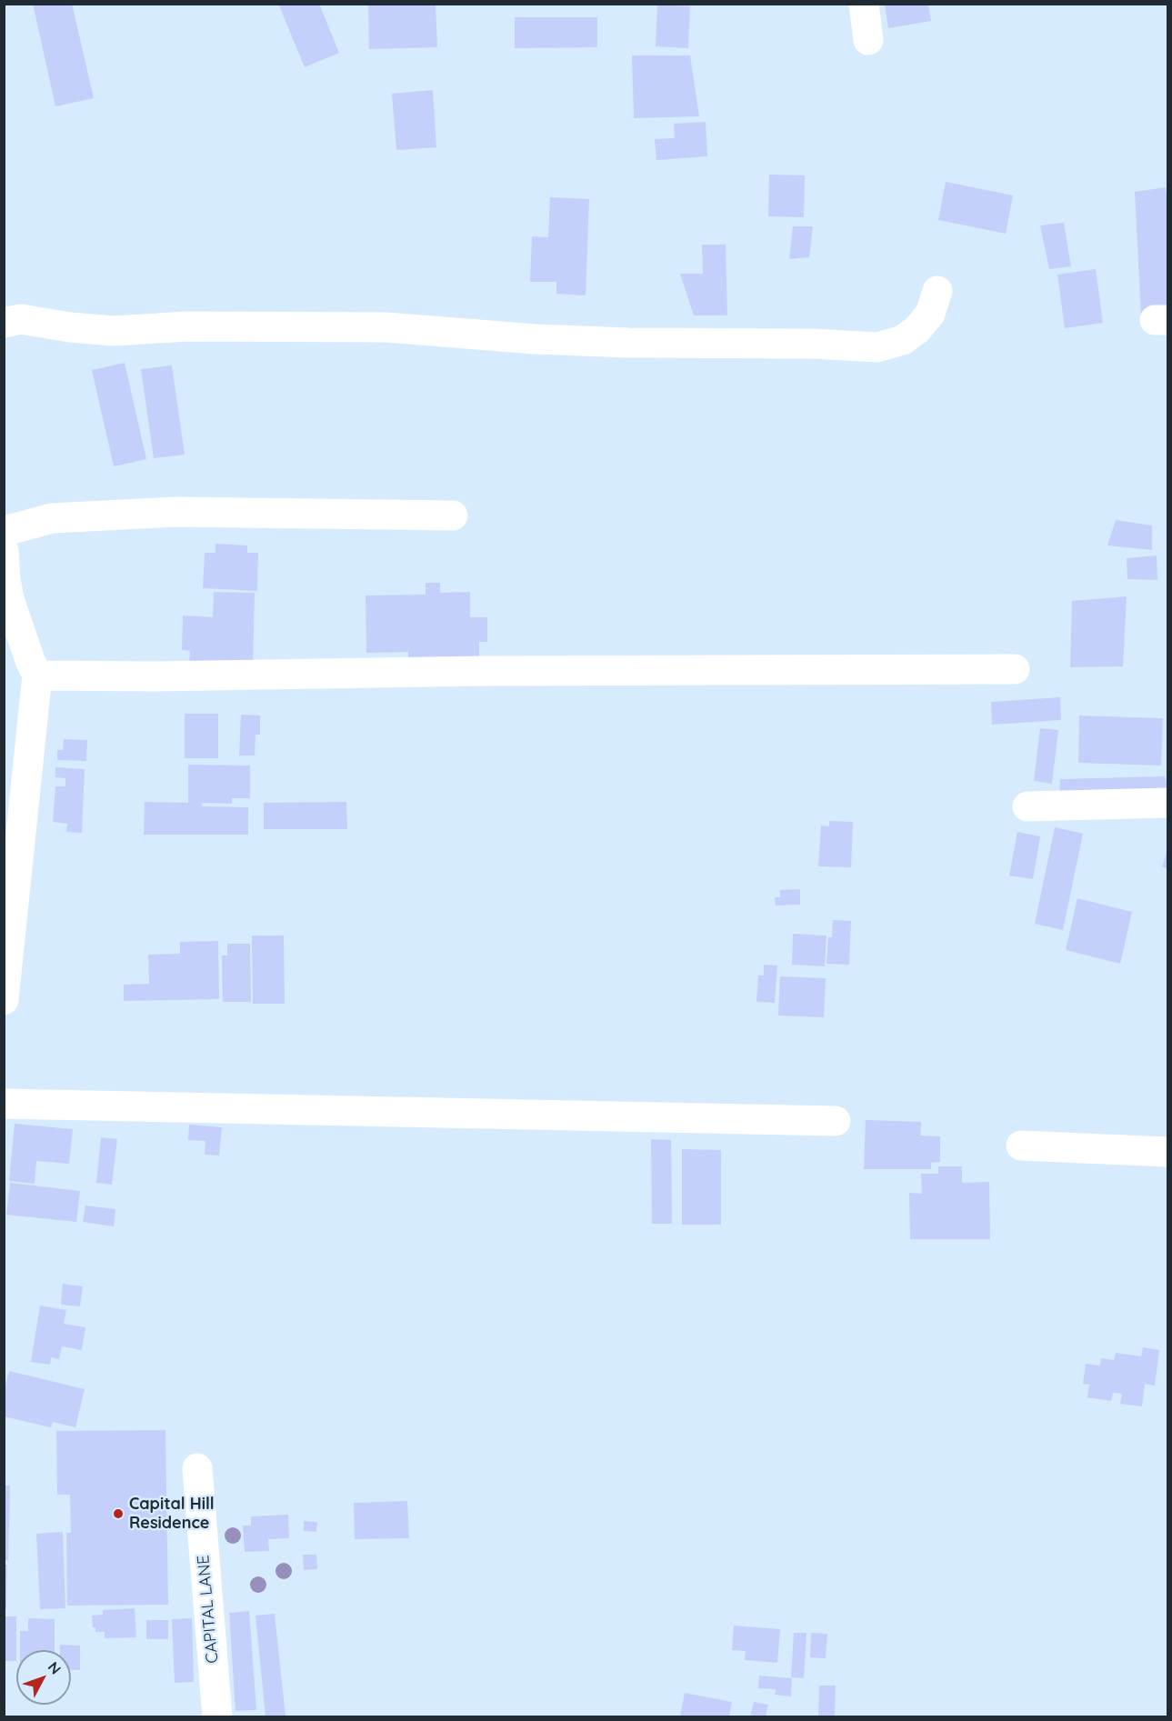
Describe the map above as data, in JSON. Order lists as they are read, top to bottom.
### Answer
{
  "streets": {
    "street": ["CAPITAL LANE"]
  },
  "places": ["Capital Hill Residence"],
  "north": "top right"
}
